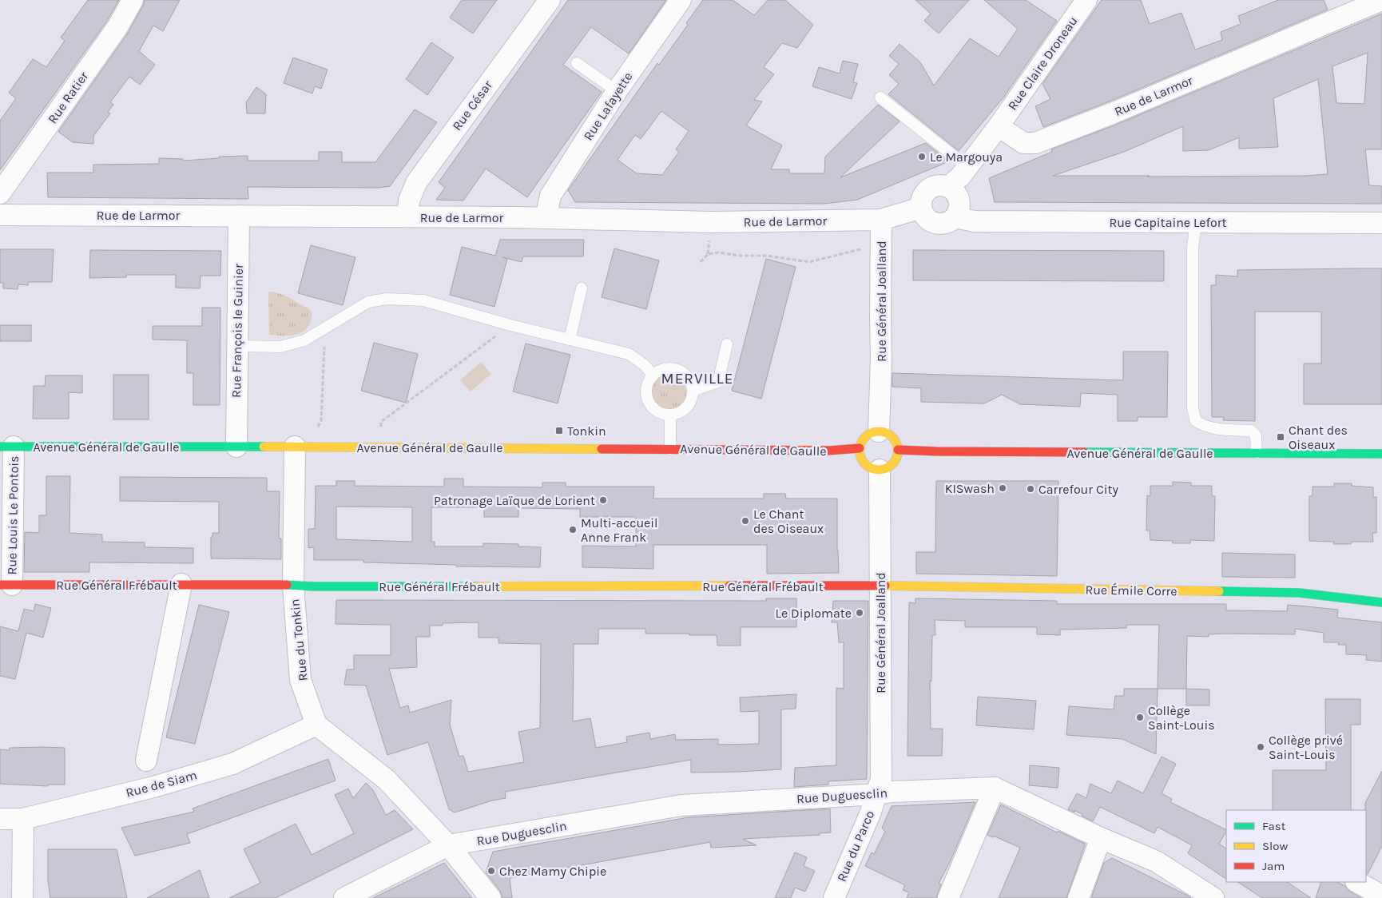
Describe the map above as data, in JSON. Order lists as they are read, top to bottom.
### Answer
{
  "streets": {
    "main road": ["Avenue Général de Gaulle", "Rue Général Frébault", "Rue Émile Corre"],
    "street": [
      "Rue Claire Droneau",
      "Rue de Larmor",
      "Rue Ratier",
      "Rue César",
      "Rue Lafayette",
      "Rue Capitaine Lefort",
      "Rue Général Joalland",
      "Rue François le Guinier",
      "Rue Louis Le Pontois",
      "Rue du Tonkin",
      "Rue de Siam",
      "Rue Duguesclin",
      "Rue du Parco"
    ]
  },
  "crossings": [
    ["Rue Claire Droneau", "Rue de Larmor"],
    ["Rue de Larmor", "Rue César"],
    ["Rue de Larmor", "Rue Lafayette"],
    ["Rue de Larmor", "Rue Capitaine Lefort"],
    ["Rue de Larmor", "Rue Général Joalland"],
    ["Rue de Larmor", "Rue François le Guinier"],
    ["Rue Général Joalland", "Avenue Général de Gaulle"],
    ["Rue Général Joalland", "Rue Général Frébault"],
    ["Rue Général Joalland", "Rue Émile Corre"],
    ["Rue Général Joalland", "Rue Duguesclin"],
    ["Rue Général Joalland", "Rue du Parco"],
    ["Rue François le Guinier", "Avenue Général de Gaulle"],
    ["Avenue Général de Gaulle", "Rue Louis Le Pontois"],
    ["Avenue Général de Gaulle", "Rue du Tonkin"],
    ["Rue Louis Le Pontois", "Rue Général Frébault"],
    ["Rue Général Frébault", "Rue Émile Corre"],
    ["Rue Général Frébault", "Rue du Tonkin"],
    ["Rue du Tonkin", "Rue de Siam"],
    ["Rue Duguesclin", "Rue du Parco"]
  ],
  "districts": ["MERVILLE"],
  "places": {
    "other": [
      "Le Margouya",
      "KISwash",
      "Carrefour City",
      "Patronage Laïque de Lorient",
      "Le Chant des Oiseaux",
      "Multi-accueil Anne Frank",
      "Le Diplomate",
      "Collège Saint-Louis",
      "Collège privé Saint-Louis",
      "Chez Mamy Chipie"
    ],
    "transit": ["Tonkin", "Chant des Oiseaux"]
  },
  "legend": ["Fast", "Slow", "Jam"]
}
